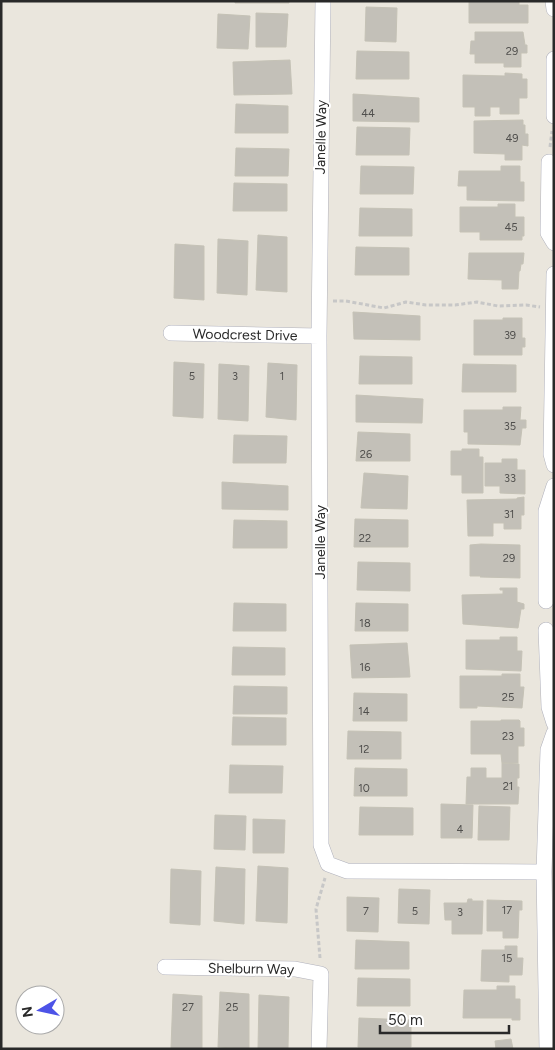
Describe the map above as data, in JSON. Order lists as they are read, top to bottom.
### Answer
{
  "streets": {
    "street": ["Janelle Way", "Woodcrest Drive", "Shelburn Way"]
  },
  "crossings": [
    ["Janelle Way", "Woodcrest Drive"]
  ],
  "house_numbers": [
    "29",
    "44",
    "49",
    "45",
    "39",
    "5",
    "3",
    "1",
    "35",
    "26",
    "33",
    "31",
    "22",
    "29",
    "18",
    "16",
    "25",
    "14",
    "23",
    "12",
    "21",
    "10",
    "4",
    "17",
    "7",
    "5",
    "3",
    "15",
    "27",
    "25"
  ],
  "scale_bar": "50 m",
  "north": "left"
}
